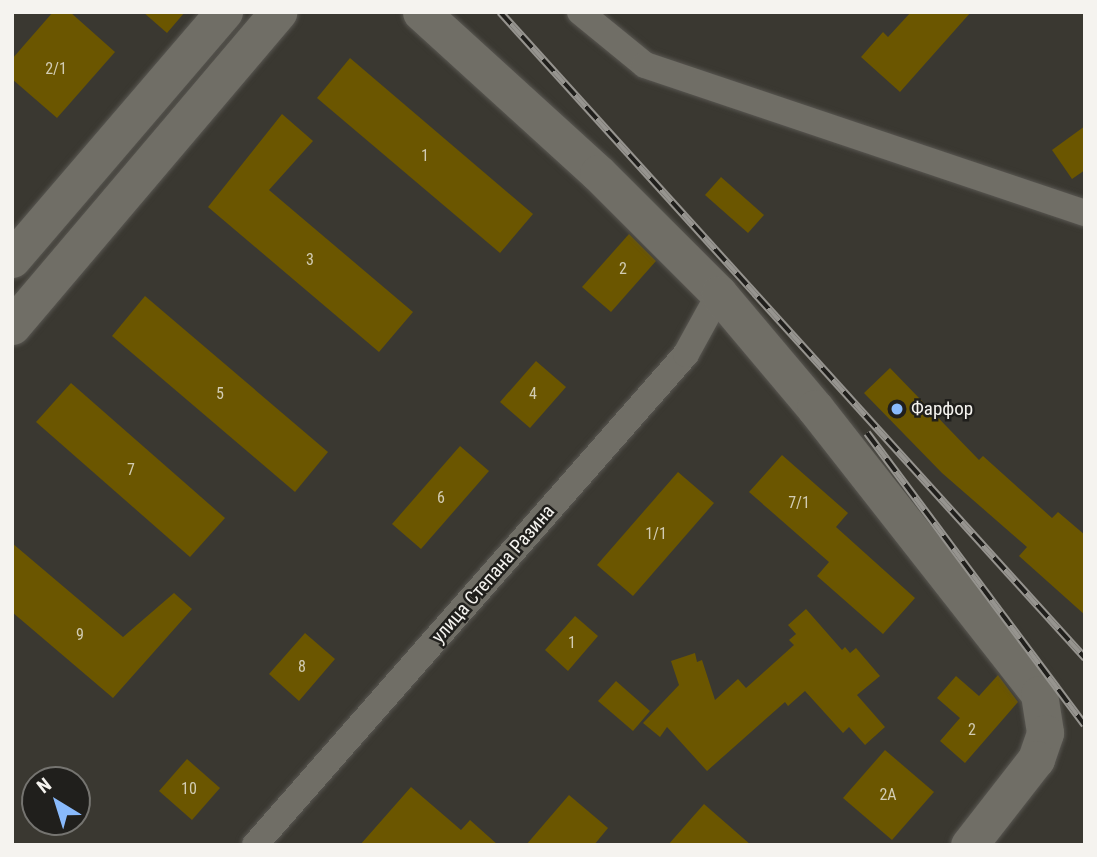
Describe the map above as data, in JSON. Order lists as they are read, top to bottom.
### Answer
{
  "streets": {
    "street": ["улица Степана Разина"]
  },
  "places": ["Фарфор"],
  "house_numbers": [
    "2/1",
    "1",
    "3",
    "2",
    "5",
    "4",
    "7",
    "6",
    "7/1",
    "1/1",
    "9",
    "1",
    "8",
    "2",
    "10",
    "2А"
  ],
  "north": "top left"
}
